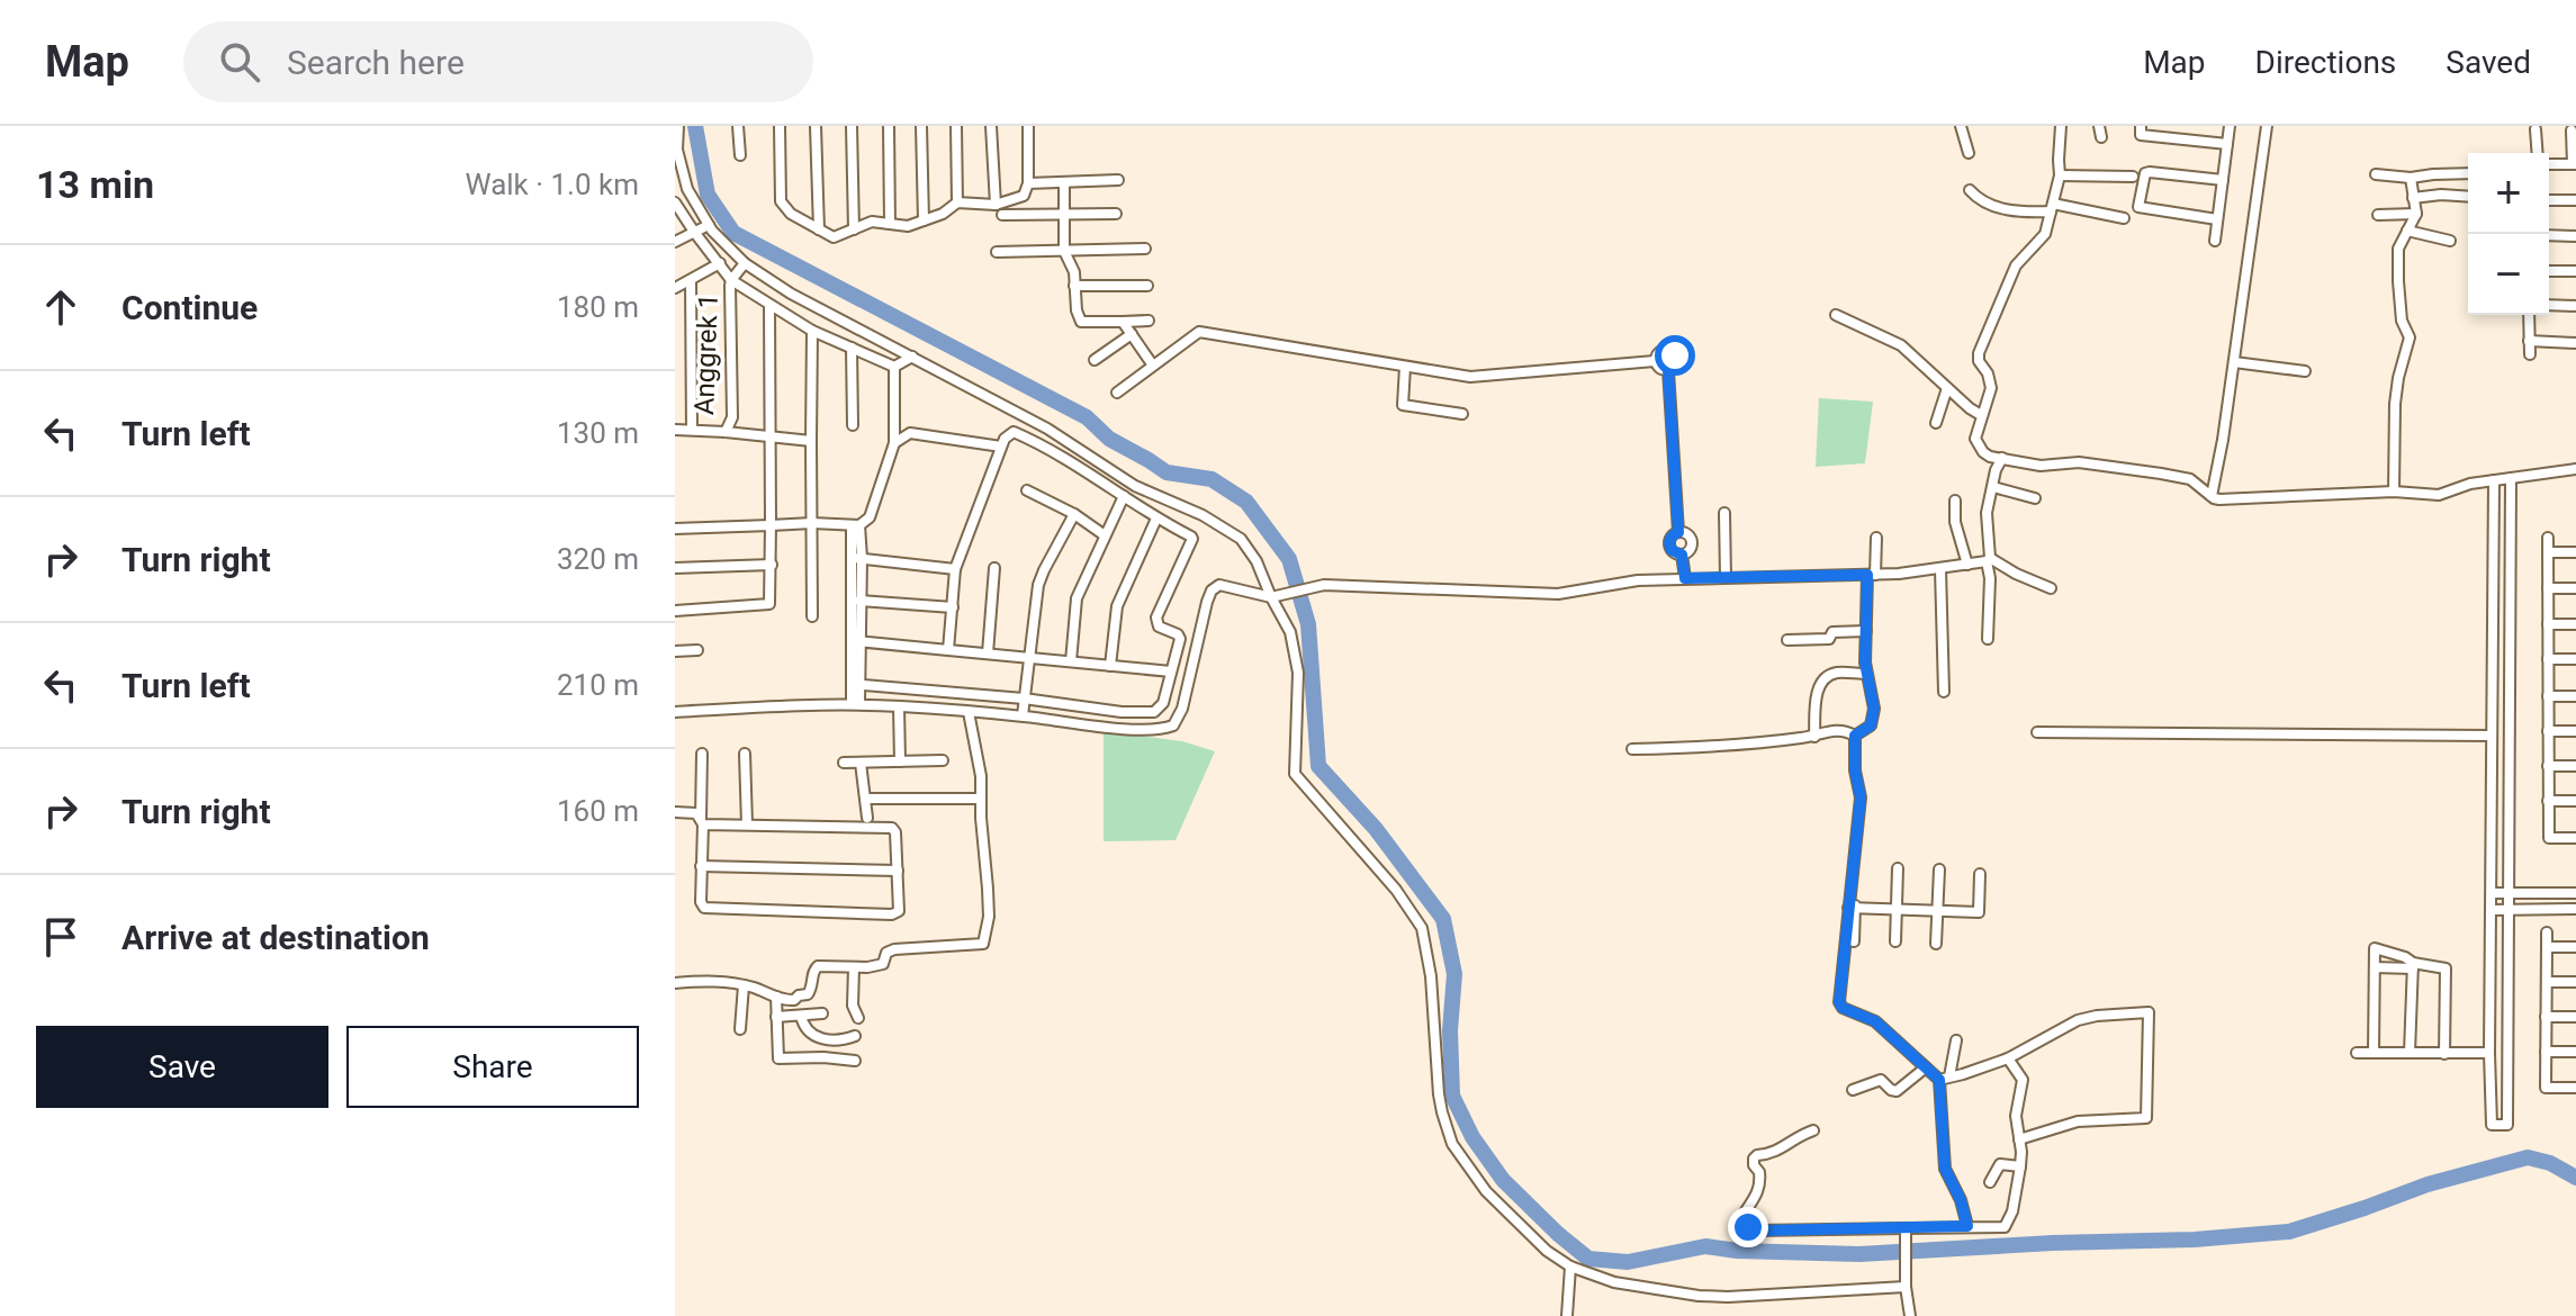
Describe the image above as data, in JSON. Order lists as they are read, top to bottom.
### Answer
{
  "streets": {
    "street": ["Anggrek 1"]
  },
  "page": {
    "header": "Map",
    "search": "Search here",
    "nav": ["Map", "Directions", "Saved"],
    "heading": ["13 min", "Walk · 1.0 km"],
    "map_buttons": ["+", "−"],
    "list": [
      ["Continue", "180 m"],
      ["Turn left", "130 m"],
      ["Turn right", "320 m"],
      ["Turn left", "210 m"],
      ["Turn right", "160 m"],
      "Arrive at destination"
    ],
    "buttons": ["Save", "Share"]
  }
}
